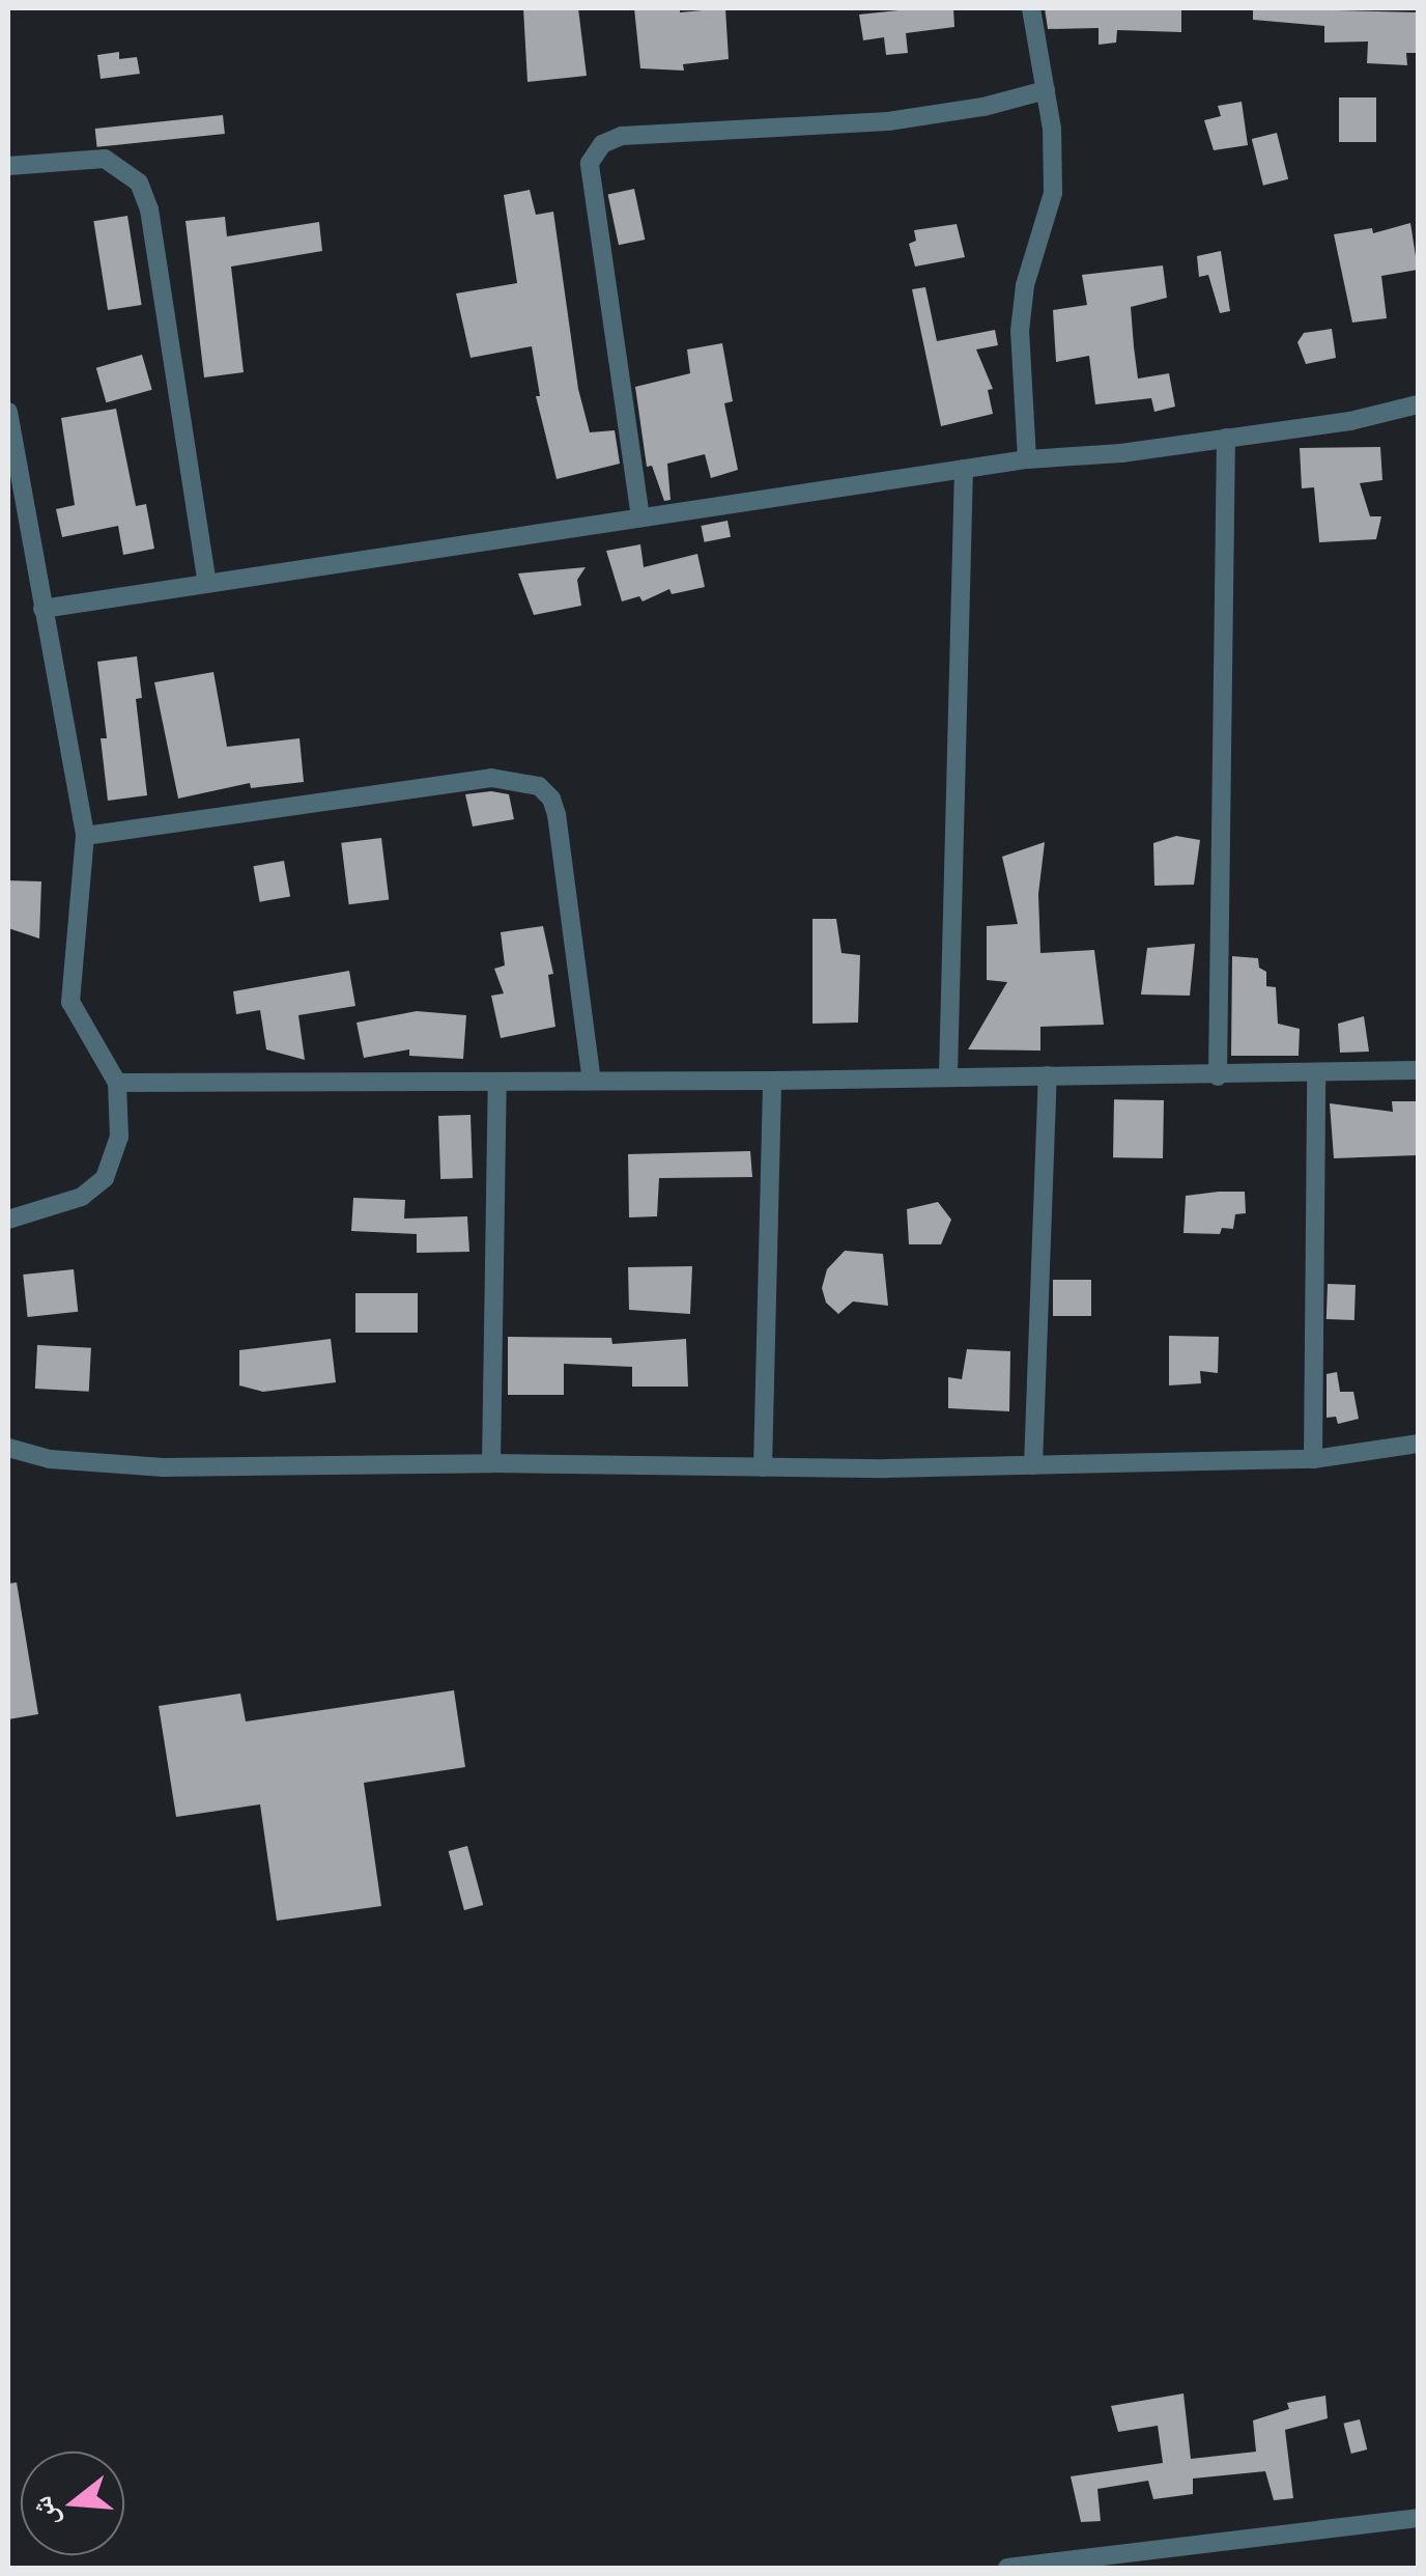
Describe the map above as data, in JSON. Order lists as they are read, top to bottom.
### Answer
{
  "north": "left"
}
